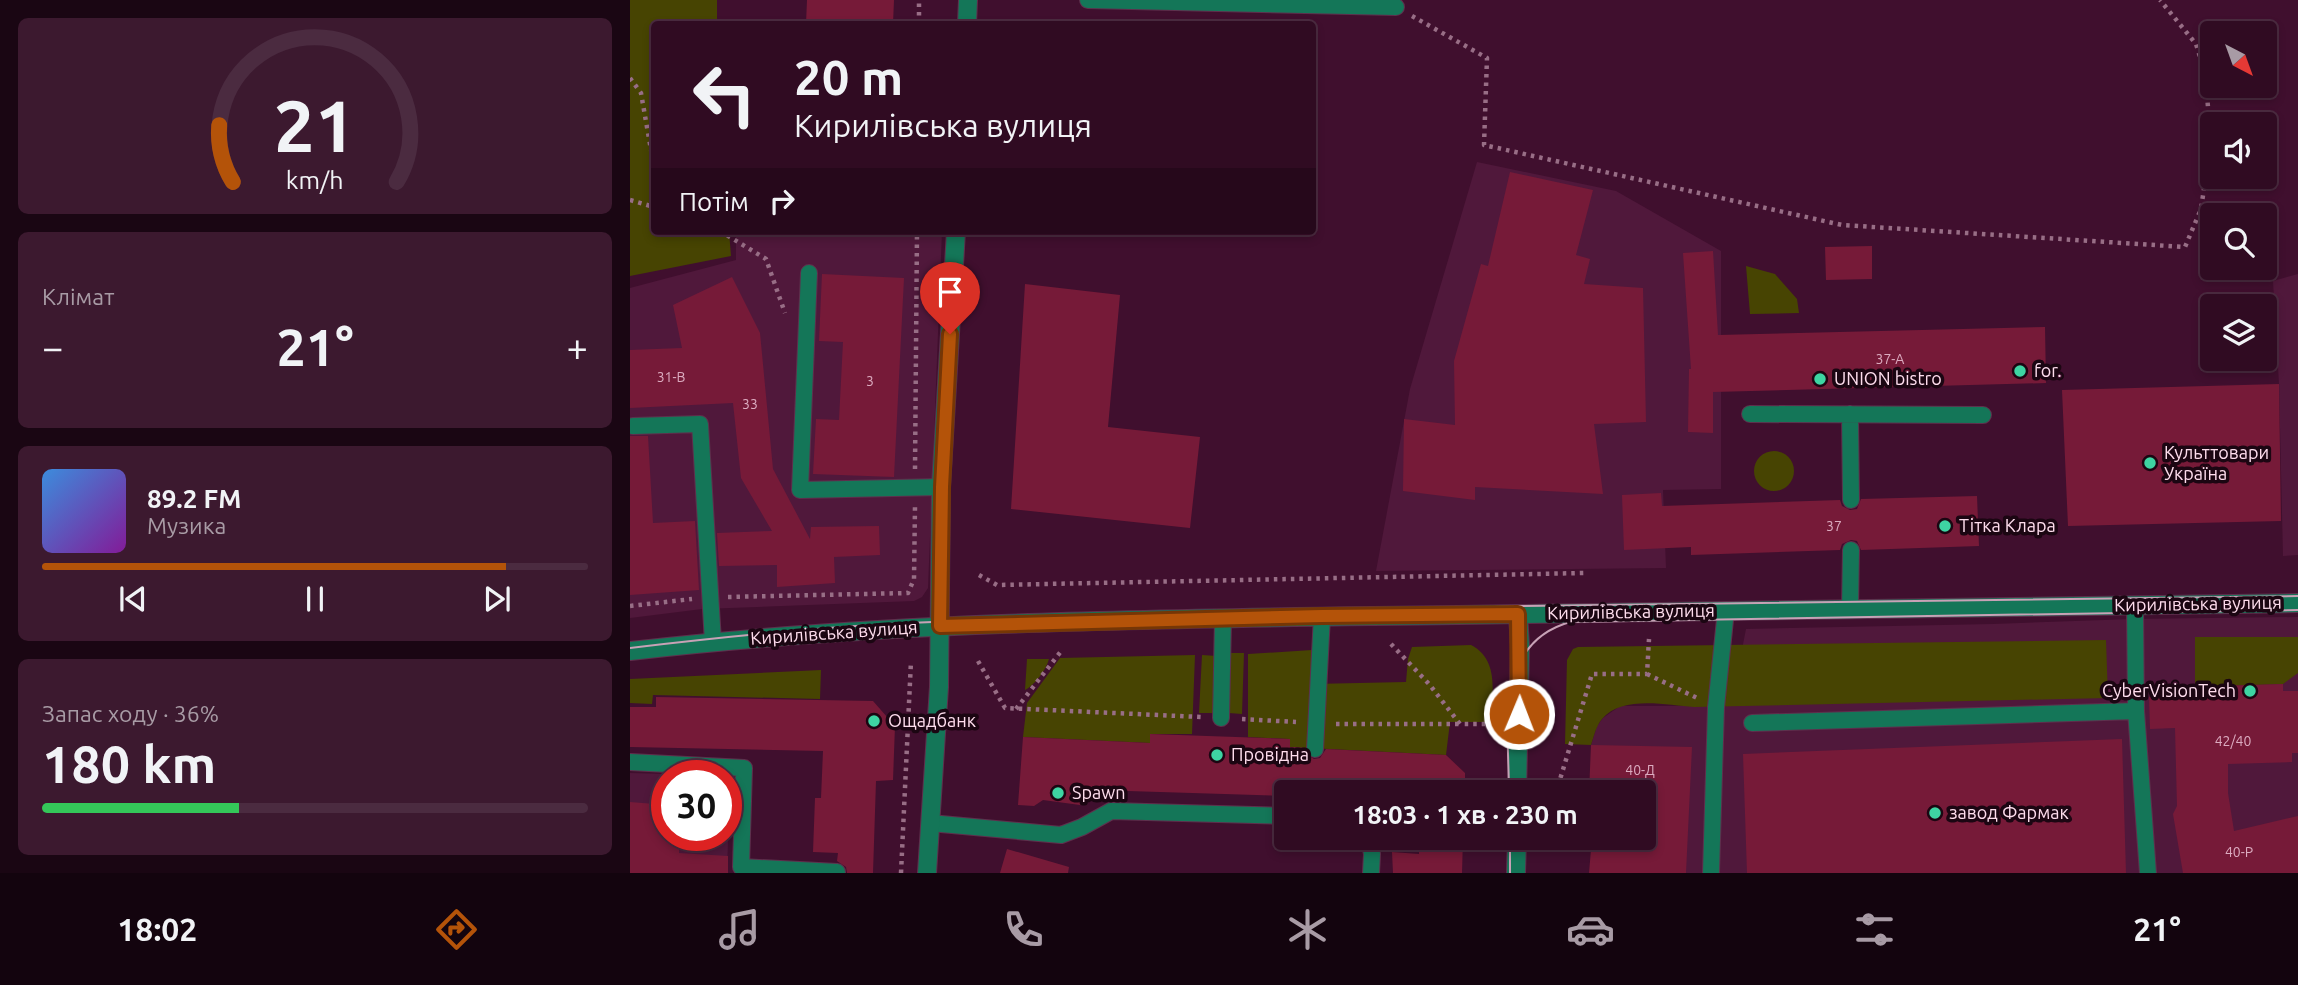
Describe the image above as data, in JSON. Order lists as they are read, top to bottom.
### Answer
{
  "streets": {
    "street": ["Кирилівська вулиця"]
  },
  "places": [
    "for.",
    "UNION bistro",
    "Культтовари Україна",
    "Тітка Клара",
    "CyberVisionTech",
    "Ощадбанк",
    "Провідна",
    "Spawn",
    "завод Фармак"
  ],
  "house_numbers": [
    "37-А",
    "31-В",
    "3",
    "33",
    "37",
    "42/40",
    "40-Д",
    "40-Р"
  ],
  "north": "bottom right",
  "page": {
    "turn": ["20 m", "Кирилівська вулиця"],
    "then": "Потім",
    "tile": [
      "Клімат",
      ["Запас ходу · 36%", "180 km"]
    ],
    "heat": ["−", "21°", "+"],
    "song": ["89.2 FM", "Музика"],
    "limit": "30",
    "trip": "18:03 · 1 хв · 230 m",
    "tabs": ["18:02", "21°"],
    "gauge": ["21", "km/h"]
  }
}
